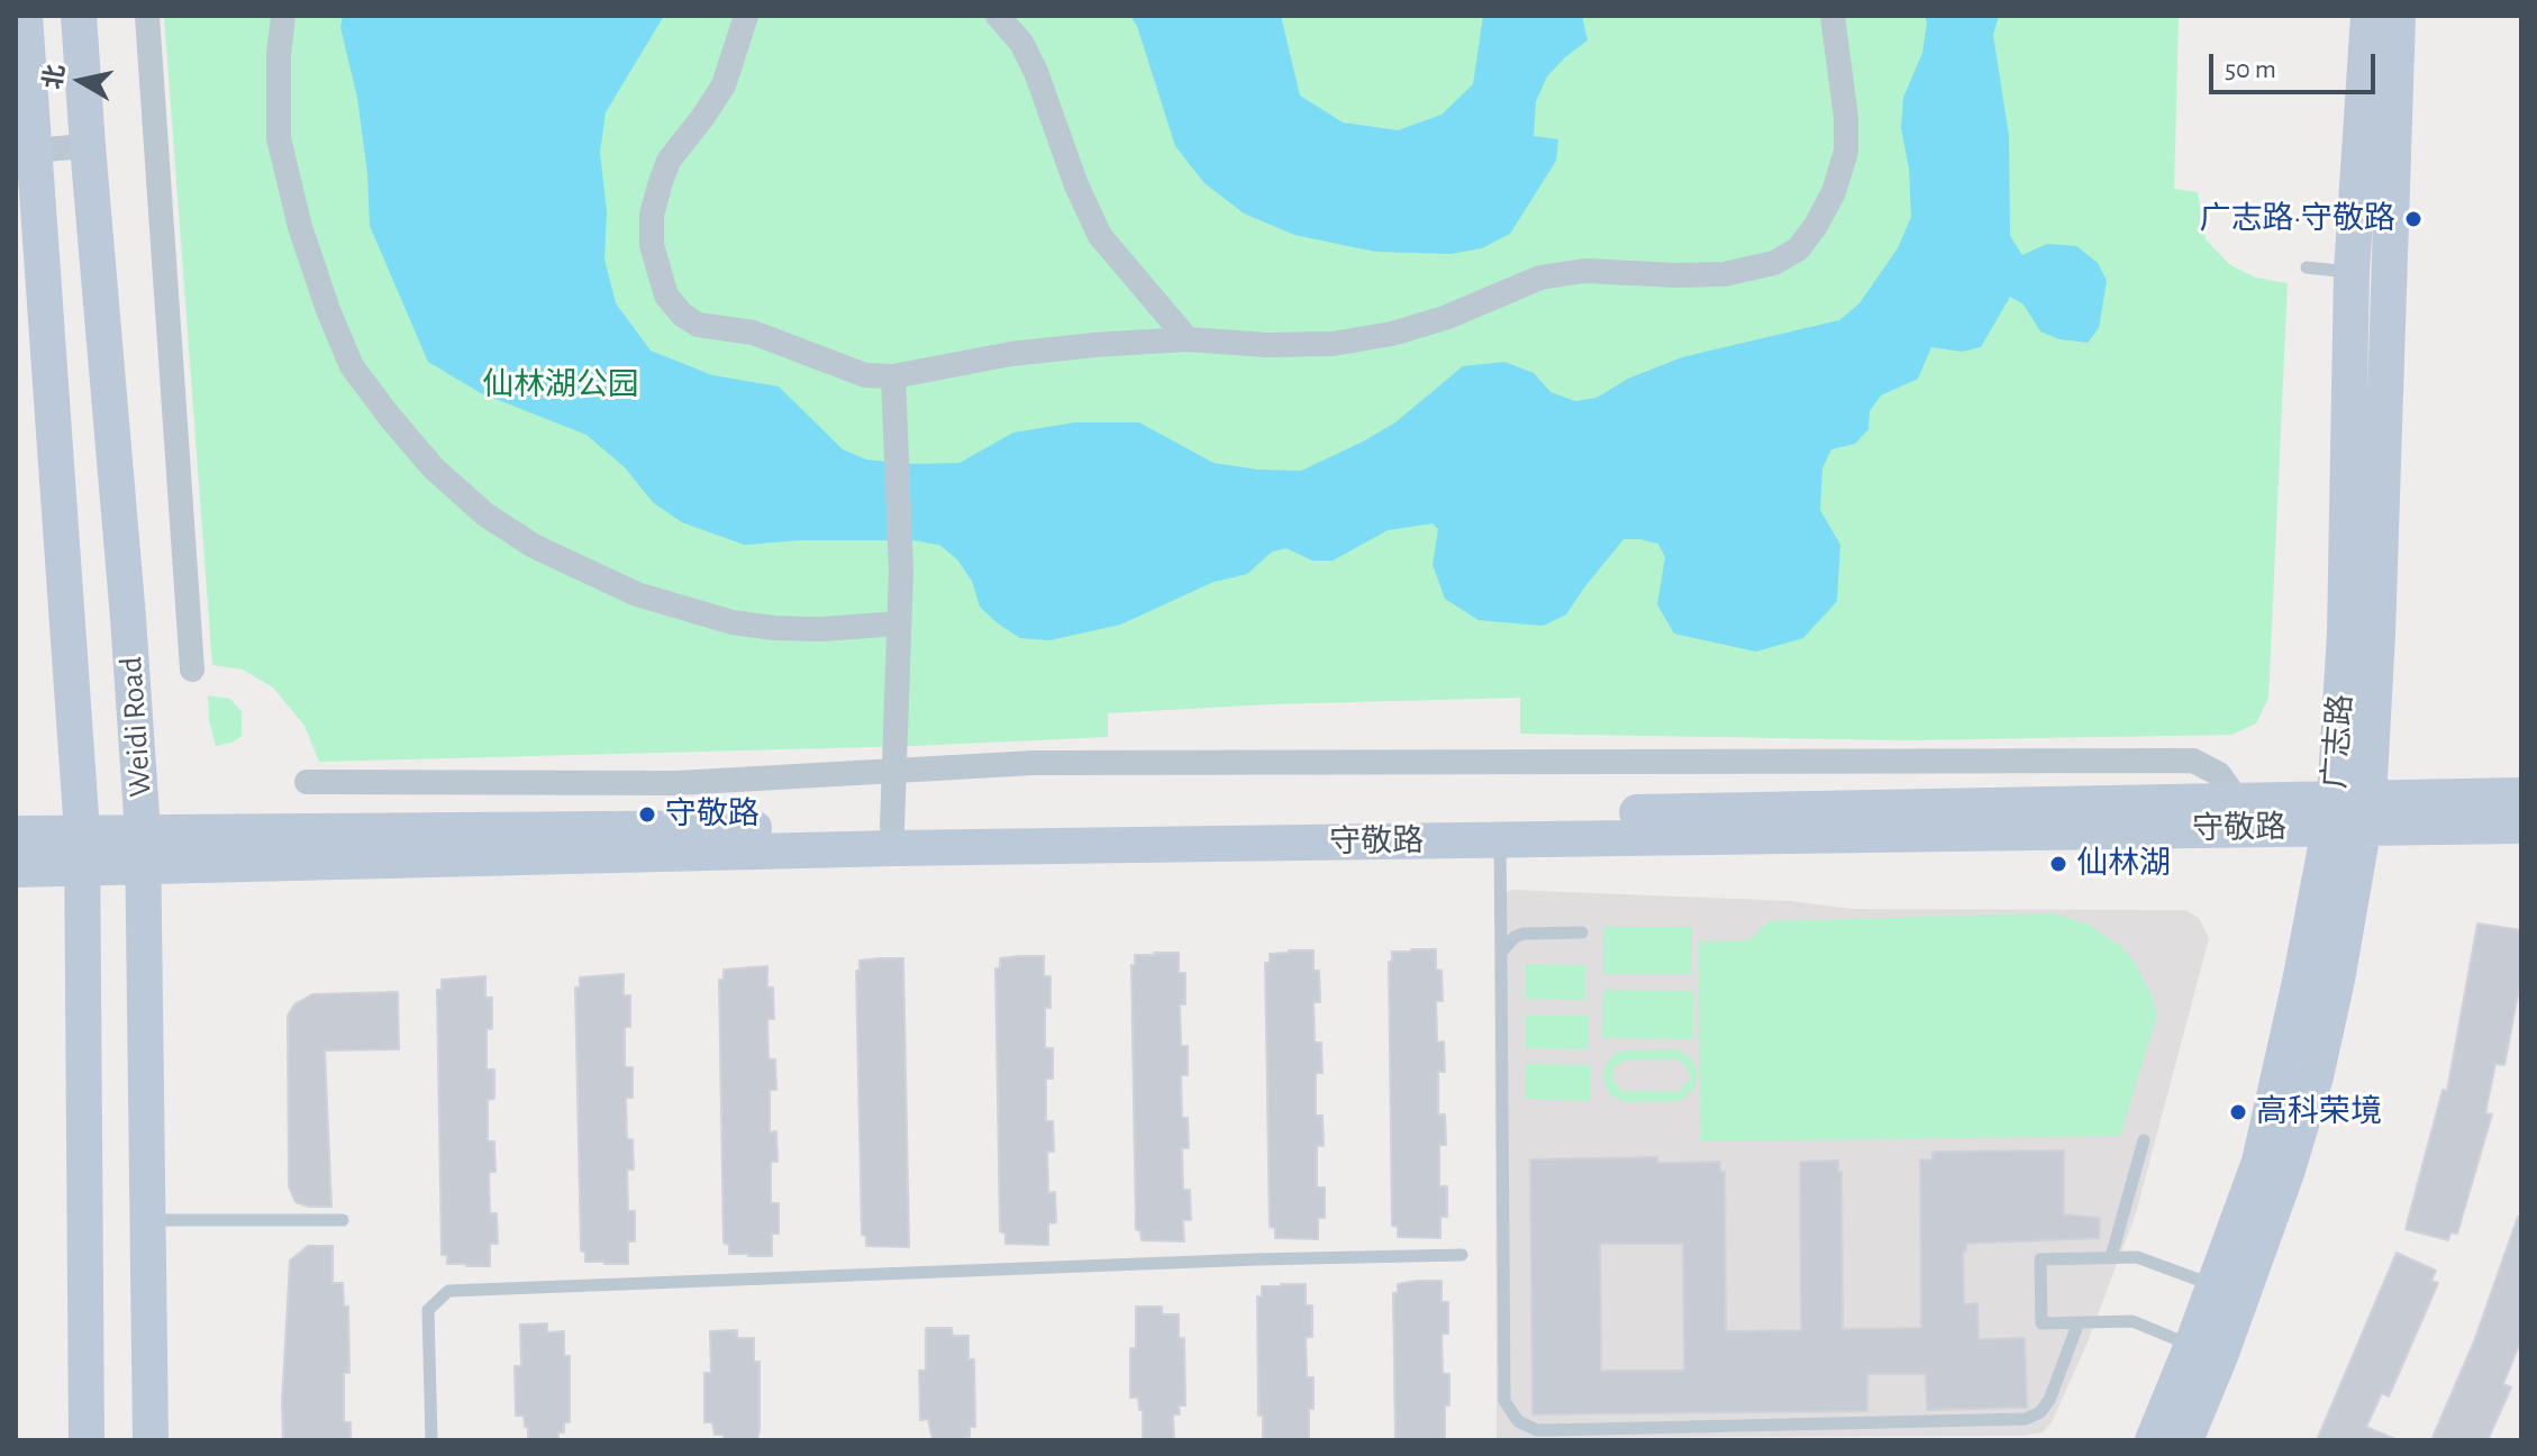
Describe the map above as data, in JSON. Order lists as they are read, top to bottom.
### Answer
{
  "streets": {
    "main road": ["Weidi Road", "广志路", "守敬路"]
  },
  "crossings": [
    ["Weidi Road", "守敬路"],
    ["广志路", "守敬路"]
  ],
  "parks": ["仙林湖公园"],
  "places": [
    "广志路·守敬路",
    "守敬路",
    "仙林湖",
    "高科荣境"
  ],
  "scale_bar": "50 m",
  "north": "left"
}
